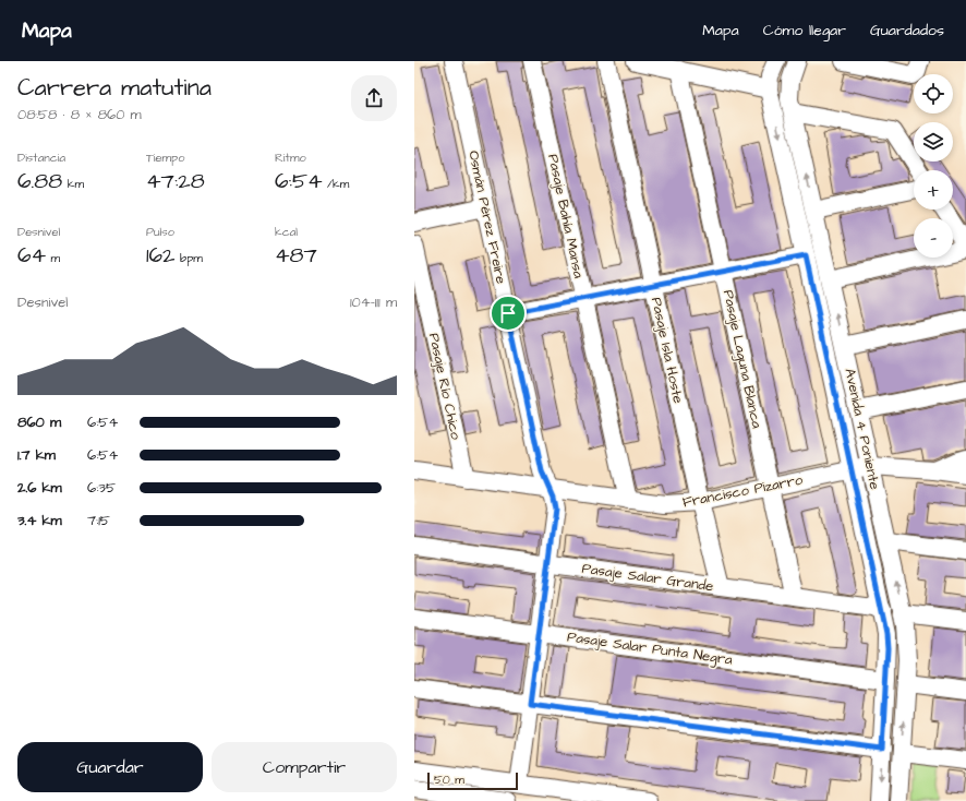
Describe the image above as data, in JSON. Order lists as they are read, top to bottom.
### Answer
{
  "streets": {
    "street": [
      "Pasaje Bahía Mansa",
      "Osmán Pérez Freire",
      "Pasaje Isla Hoste",
      "Pasaje Laguna Blanca",
      "Pasaje Río Chico",
      "Avenida 4 Poniente",
      "Francisco Pizarro",
      "Pasaje Salar Grande",
      "Pasaje Salar Punta Negra"
    ]
  },
  "crossings": [
    ["Pasaje Bahía Mansa", "Francisco Pizarro"],
    ["Osmán Pérez Freire", "Francisco Pizarro"],
    ["Osmán Pérez Freire", "Pasaje Salar Grande"],
    ["Osmán Pérez Freire", "Pasaje Salar Punta Negra"],
    ["Pasaje Isla Hoste", "Francisco Pizarro"],
    ["Pasaje Isla Hoste", "Pasaje Salar Grande"],
    ["Pasaje Laguna Blanca", "Francisco Pizarro"],
    ["Pasaje Laguna Blanca", "Pasaje Salar Grande"],
    ["Pasaje Río Chico", "Francisco Pizarro"],
    ["Avenida 4 Poniente", "Francisco Pizarro"],
    ["Avenida 4 Poniente", "Pasaje Salar Grande"],
    ["Avenida 4 Poniente", "Pasaje Salar Punta Negra"]
  ],
  "scale_bar": "50 m",
  "page": {
    "header": "Mapa",
    "nav": ["Mapa", "Cómo llegar", "Guardados"],
    "heading": ["Carrera matutina", "08:58 · 8 × 860 m"],
    "map_buttons": ["+", "−"],
    "stats": [
      ["Distancia", "6.88 km"],
      ["Tiempo", "47:28"],
      ["Ritmo", "6:54 /km"],
      ["Desnivel", "64 m"],
      ["Pulso", "162 bpm"],
      ["kcal", "487"]
    ],
    "chart": ["Desnivel", "104–111 m"],
    "list": [
      {
        "name": "860 m",
        "note": "6:54"
      },
      {
        "name": "1.7 km",
        "note": "6:54"
      },
      {
        "name": "2.6 km",
        "note": "6:35"
      },
      {
        "name": "3.4 km",
        "note": "7:15"
      }
    ],
    "buttons": ["Guardar", "Compartir"],
    "scale": "50 m"
  }
}
